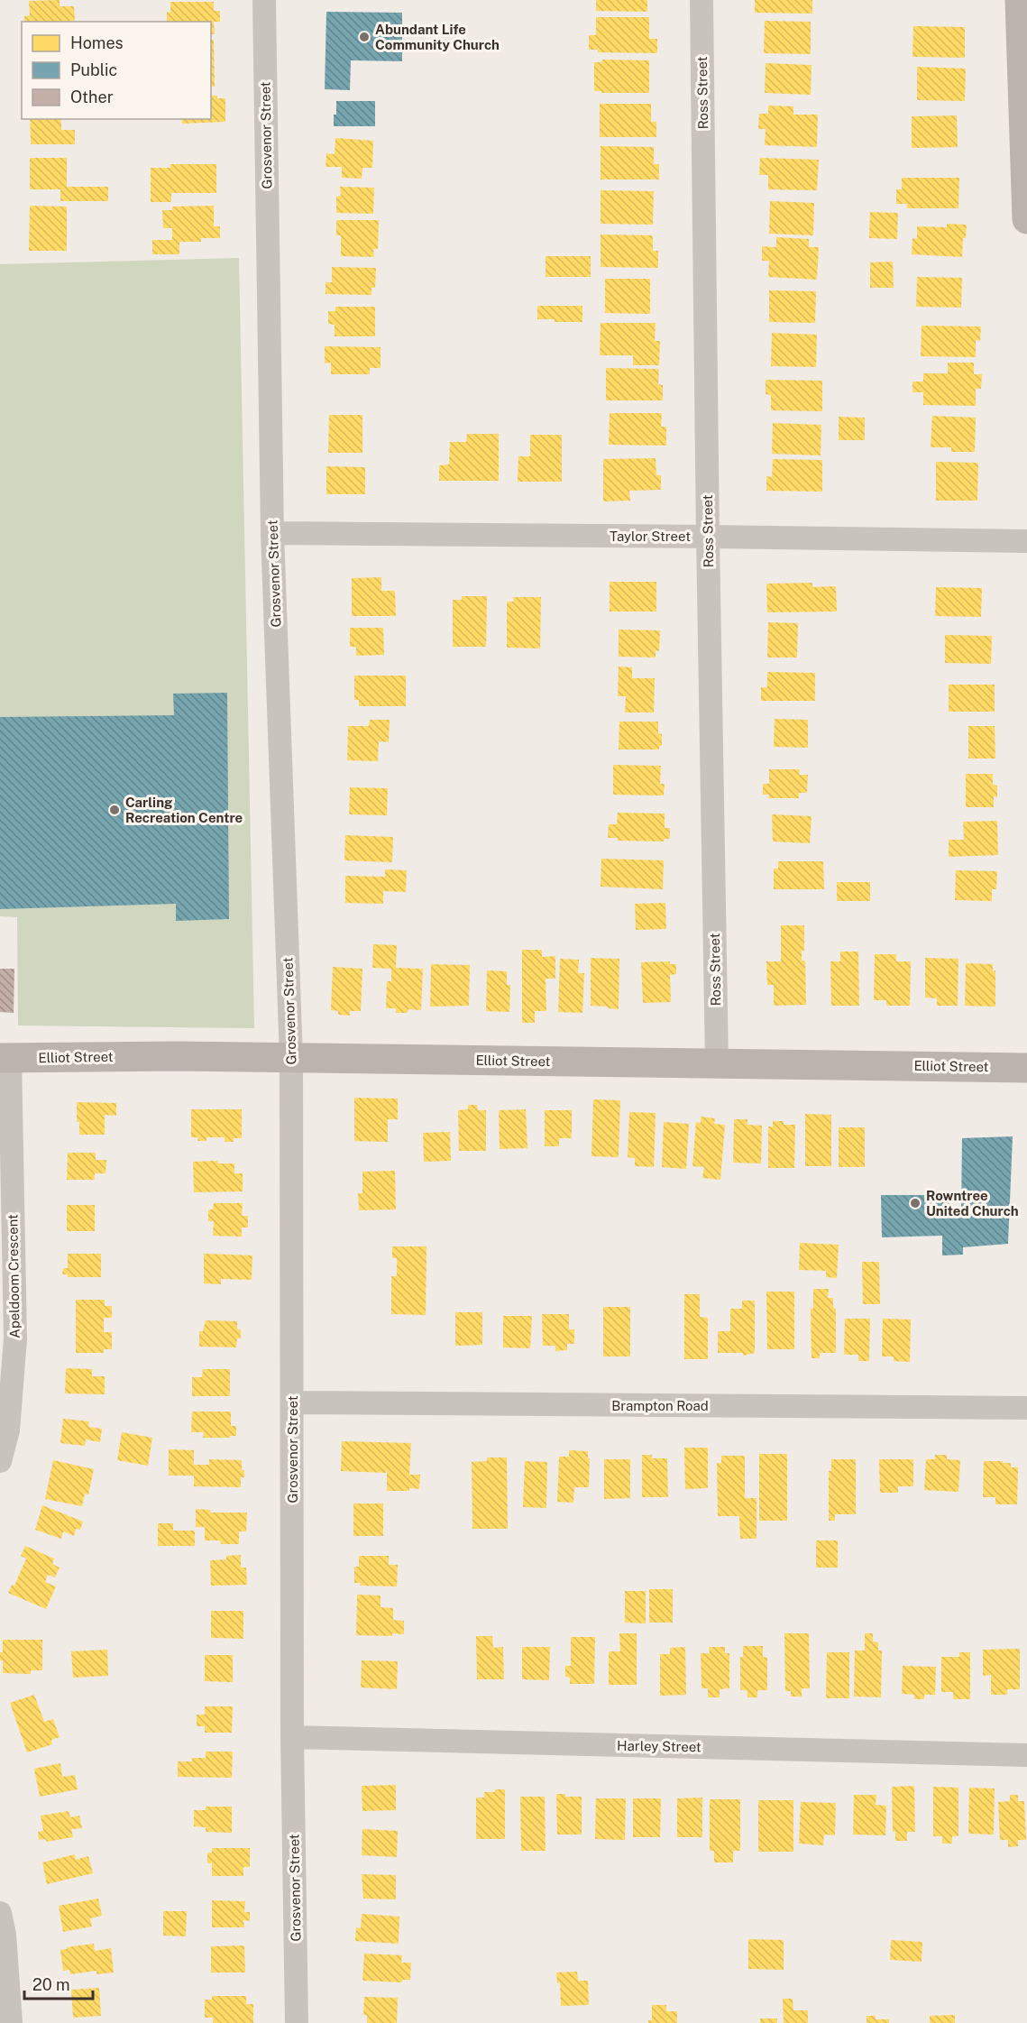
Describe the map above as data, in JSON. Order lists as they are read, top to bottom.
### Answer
{
  "streets": {
    "street": [
      "Ross Street",
      "Grosvenor Street",
      "Taylor Street",
      "Elliot Street",
      "Apeldoom Crescent",
      "Brampton Road",
      "Harley Street"
    ]
  },
  "crossings": [
    ["Ross Street", "Taylor Street"],
    ["Ross Street", "Elliot Street"],
    ["Grosvenor Street", "Taylor Street"],
    ["Grosvenor Street", "Elliot Street"],
    ["Grosvenor Street", "Brampton Road"],
    ["Grosvenor Street", "Harley Street"],
    ["Elliot Street", "Apeldoom Crescent"]
  ],
  "places": ["Abundant Life Community Church", "Carling Recreation Centre", "Rowntree United Church"],
  "legend": ["Homes", "Public", "Other"],
  "scale_bar": "20 m"
}
